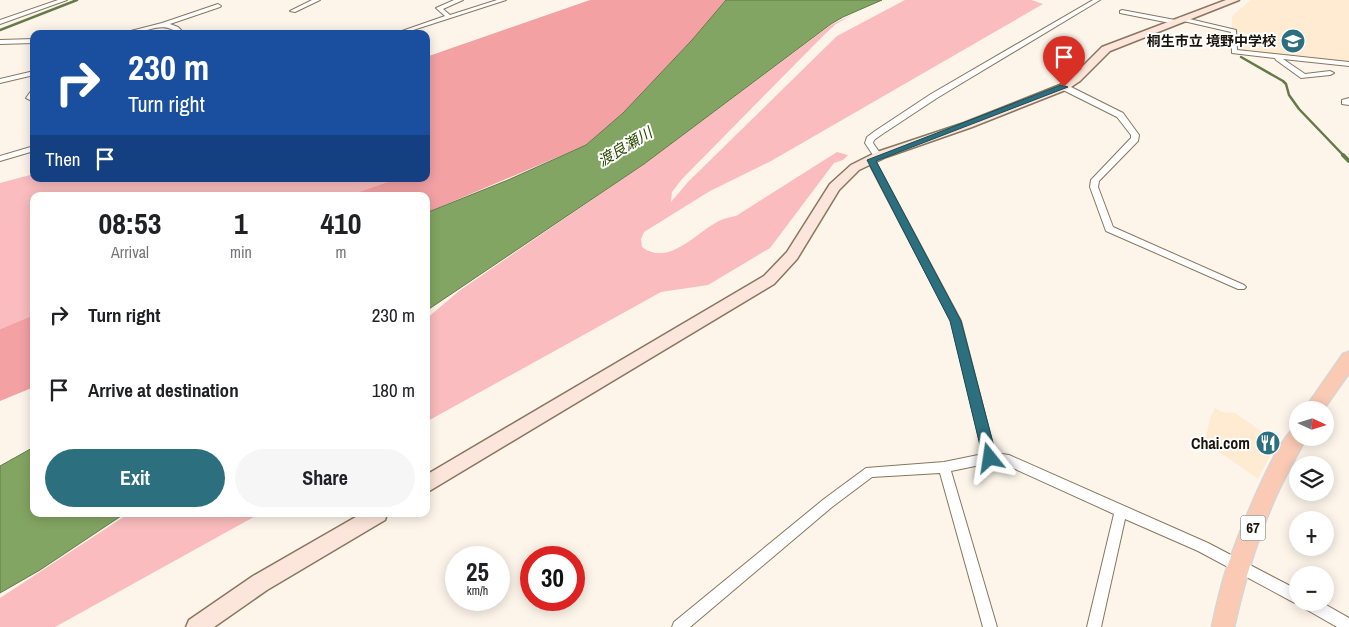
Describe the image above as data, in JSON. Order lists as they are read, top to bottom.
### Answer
{
  "streets": {
    "main road": ["67"]
  },
  "water": ["渡良瀬川"],
  "places": {
    "school or university": ["桐生市立 境野中学校"],
    "restaurant": ["Chai.com"]
  },
  "north": "right",
  "page": {
    "turn": ["230 m", "Turn right"],
    "then": "Then",
    "eta": [
      "08:53",
      "Arrival",
      "1",
      "min",
      "410",
      "m"
    ],
    "list": [
      {
        "name": "Turn right",
        "value": "230 m"
      },
      {
        "name": "Arrive at destination",
        "value": "180 m"
      }
    ],
    "map_buttons": ["+", "−"],
    "buttons": ["Exit", "Share"],
    "speed": "25 km/h",
    "limit": "30"
  }
}
